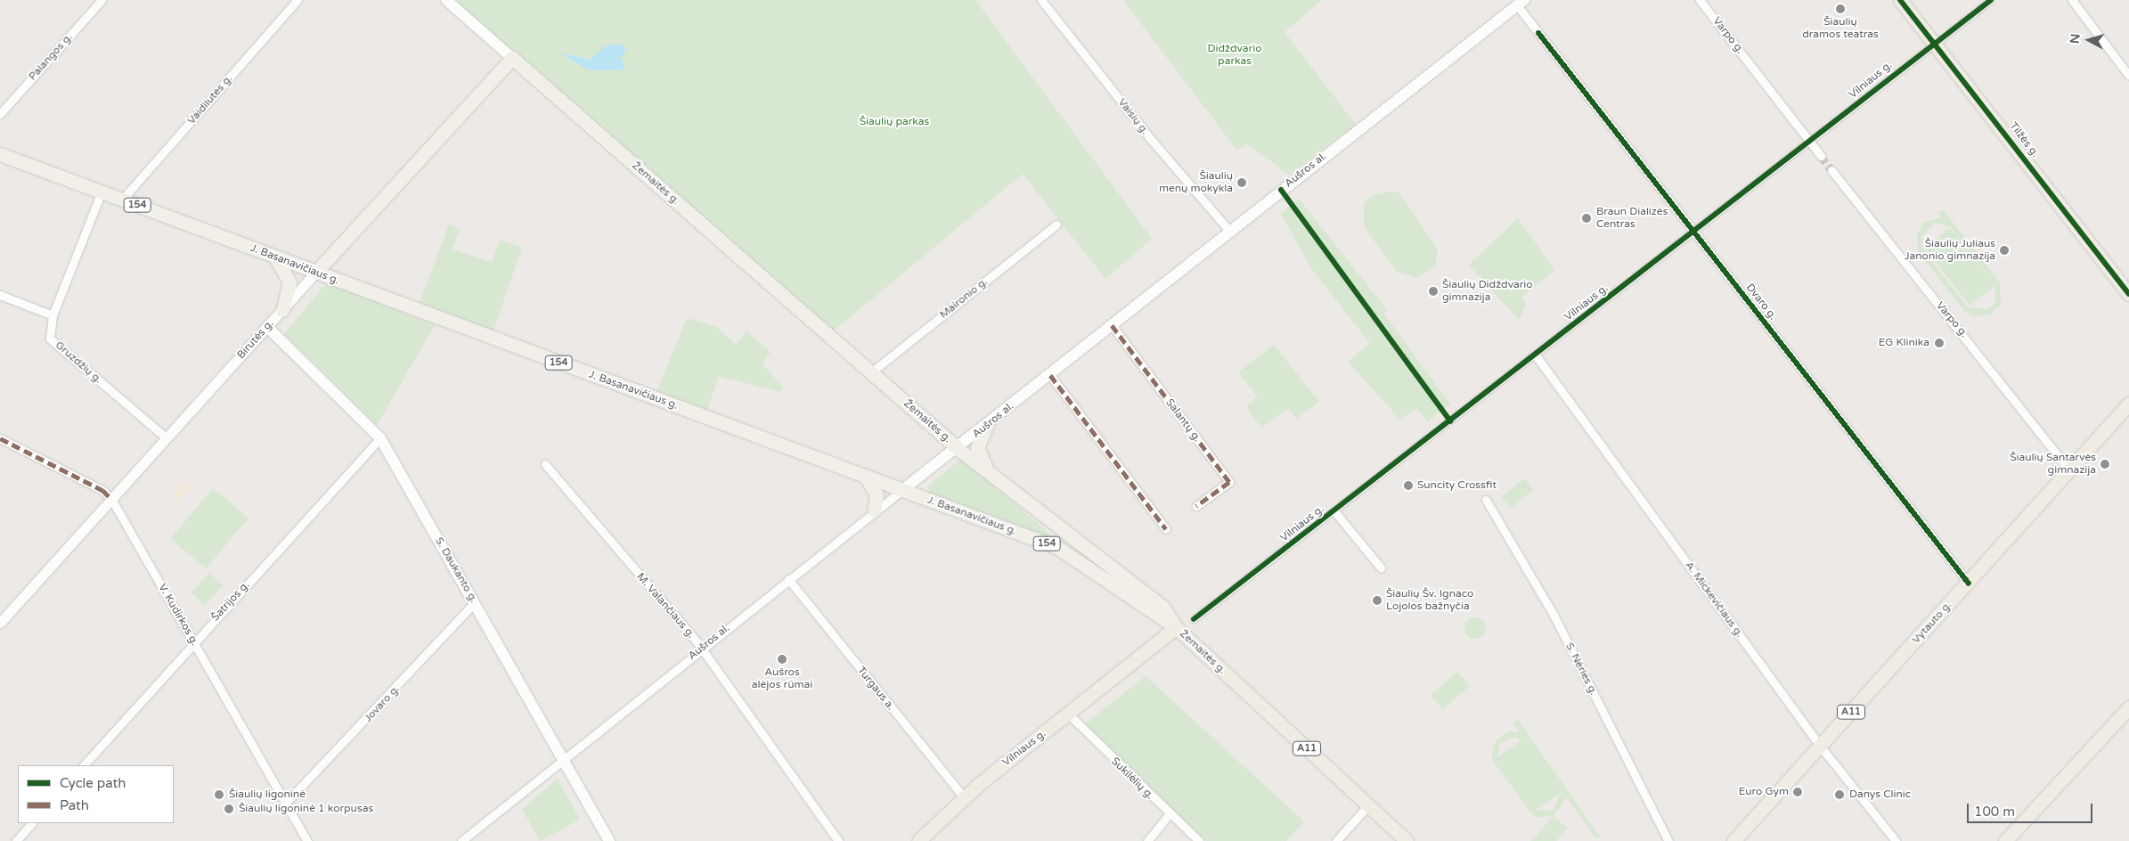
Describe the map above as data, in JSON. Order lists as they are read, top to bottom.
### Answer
{
  "streets": {
    "highway": [
      "Vilniaus g.",
      "Tilžės g.",
      "Žemaitės g.",
      "Vytauto g.",
      "A11"
    ],
    "main road": [
      "Aušros al.",
      "154",
      "J. Basanavičiaus g.",
      "Birutės g.",
      "S. Daukanto g."
    ],
    "street": [
      "Varpo g.",
      "Palangos g.",
      "Vaidilutės g.",
      "Vaisių g.",
      "Maironio g.",
      "Dvaro g.",
      "Gruzdžių g.",
      "Salantų g.",
      "A. Mickevičiaus g.",
      "Šatrijos g.",
      "M. Valančiaus g.",
      "V. Kudirkos g.",
      "S. Nėries g.",
      "Turgaus a.",
      "Jovaro g.",
      "Sukilėlių g."
    ]
  },
  "crossings": [
    ["Varpo g.", "Vilniaus g."],
    ["Varpo g.", "Vytauto g."],
    ["Vilniaus g.", "Tilžės g."],
    ["Vilniaus g.", "Žemaitės g."],
    ["Vilniaus g.", "J. Basanavičiaus g."],
    ["Vilniaus g.", "Dvaro g."],
    ["Vilniaus g.", "A. Mickevičiaus g."],
    ["Vilniaus g.", "Turgaus a."],
    ["Vilniaus g.", "Sukilėlių g."],
    ["Vaidilutės g.", "J. Basanavičiaus g."],
    ["Vaisių g.", "Aušros al."],
    ["Aušros al.", "Žemaitės g."],
    ["Aušros al.", "J. Basanavičiaus g."],
    ["Aušros al.", "Dvaro g."],
    ["Aušros al.", "Salantų g."],
    ["Aušros al.", "S. Daukanto g."],
    ["Aušros al.", "M. Valančiaus g."],
    ["Aušros al.", "Turgaus a."],
    ["Žemaitės g.", "J. Basanavičiaus g."],
    ["Žemaitės g.", "Maironio g."],
    ["Žemaitės g.", "Birutės g."],
    ["J. Basanavičiaus g.", "Birutės g."],
    ["Dvaro g.", "Vytauto g."],
    ["Birutės g.", "Gruzdžių g."],
    ["Birutės g.", "S. Daukanto g."],
    ["Birutės g.", "V. Kudirkos g."],
    ["S. Daukanto g.", "Šatrijos g."],
    ["S. Daukanto g.", "Jovaro g."],
    ["A. Mickevičiaus g.", "Vytauto g."],
    ["Šatrijos g.", "V. Kudirkos g."],
    ["V. Kudirkos g.", "Jovaro g."]
  ],
  "parks": ["Didždvario parkas", "Šiaulių parkas"],
  "places": [
    "Šiaulių dramos teatras",
    "Šiaulių menų mokykla",
    "Braun Dializės Centras",
    "Šiaulių Juliaus Janonio gimnazija",
    "Šiaulių Didždvario gimnazija",
    "EG Klinika",
    "Šiaulių Santarvės gimnazija",
    "Suncity Crossfit",
    "Šiaulių Šv. Ignaco Lojolos bažnyčia",
    "Aušros alėjos rūmai",
    "Euro Gym",
    "Šiaulių ligoninė",
    "Danys Clinic",
    "Šiaulių ligoninė 1 korpusas"
  ],
  "legend": ["Cycle path", "Path"],
  "scale_bar": "100 m",
  "north": "left"
}
